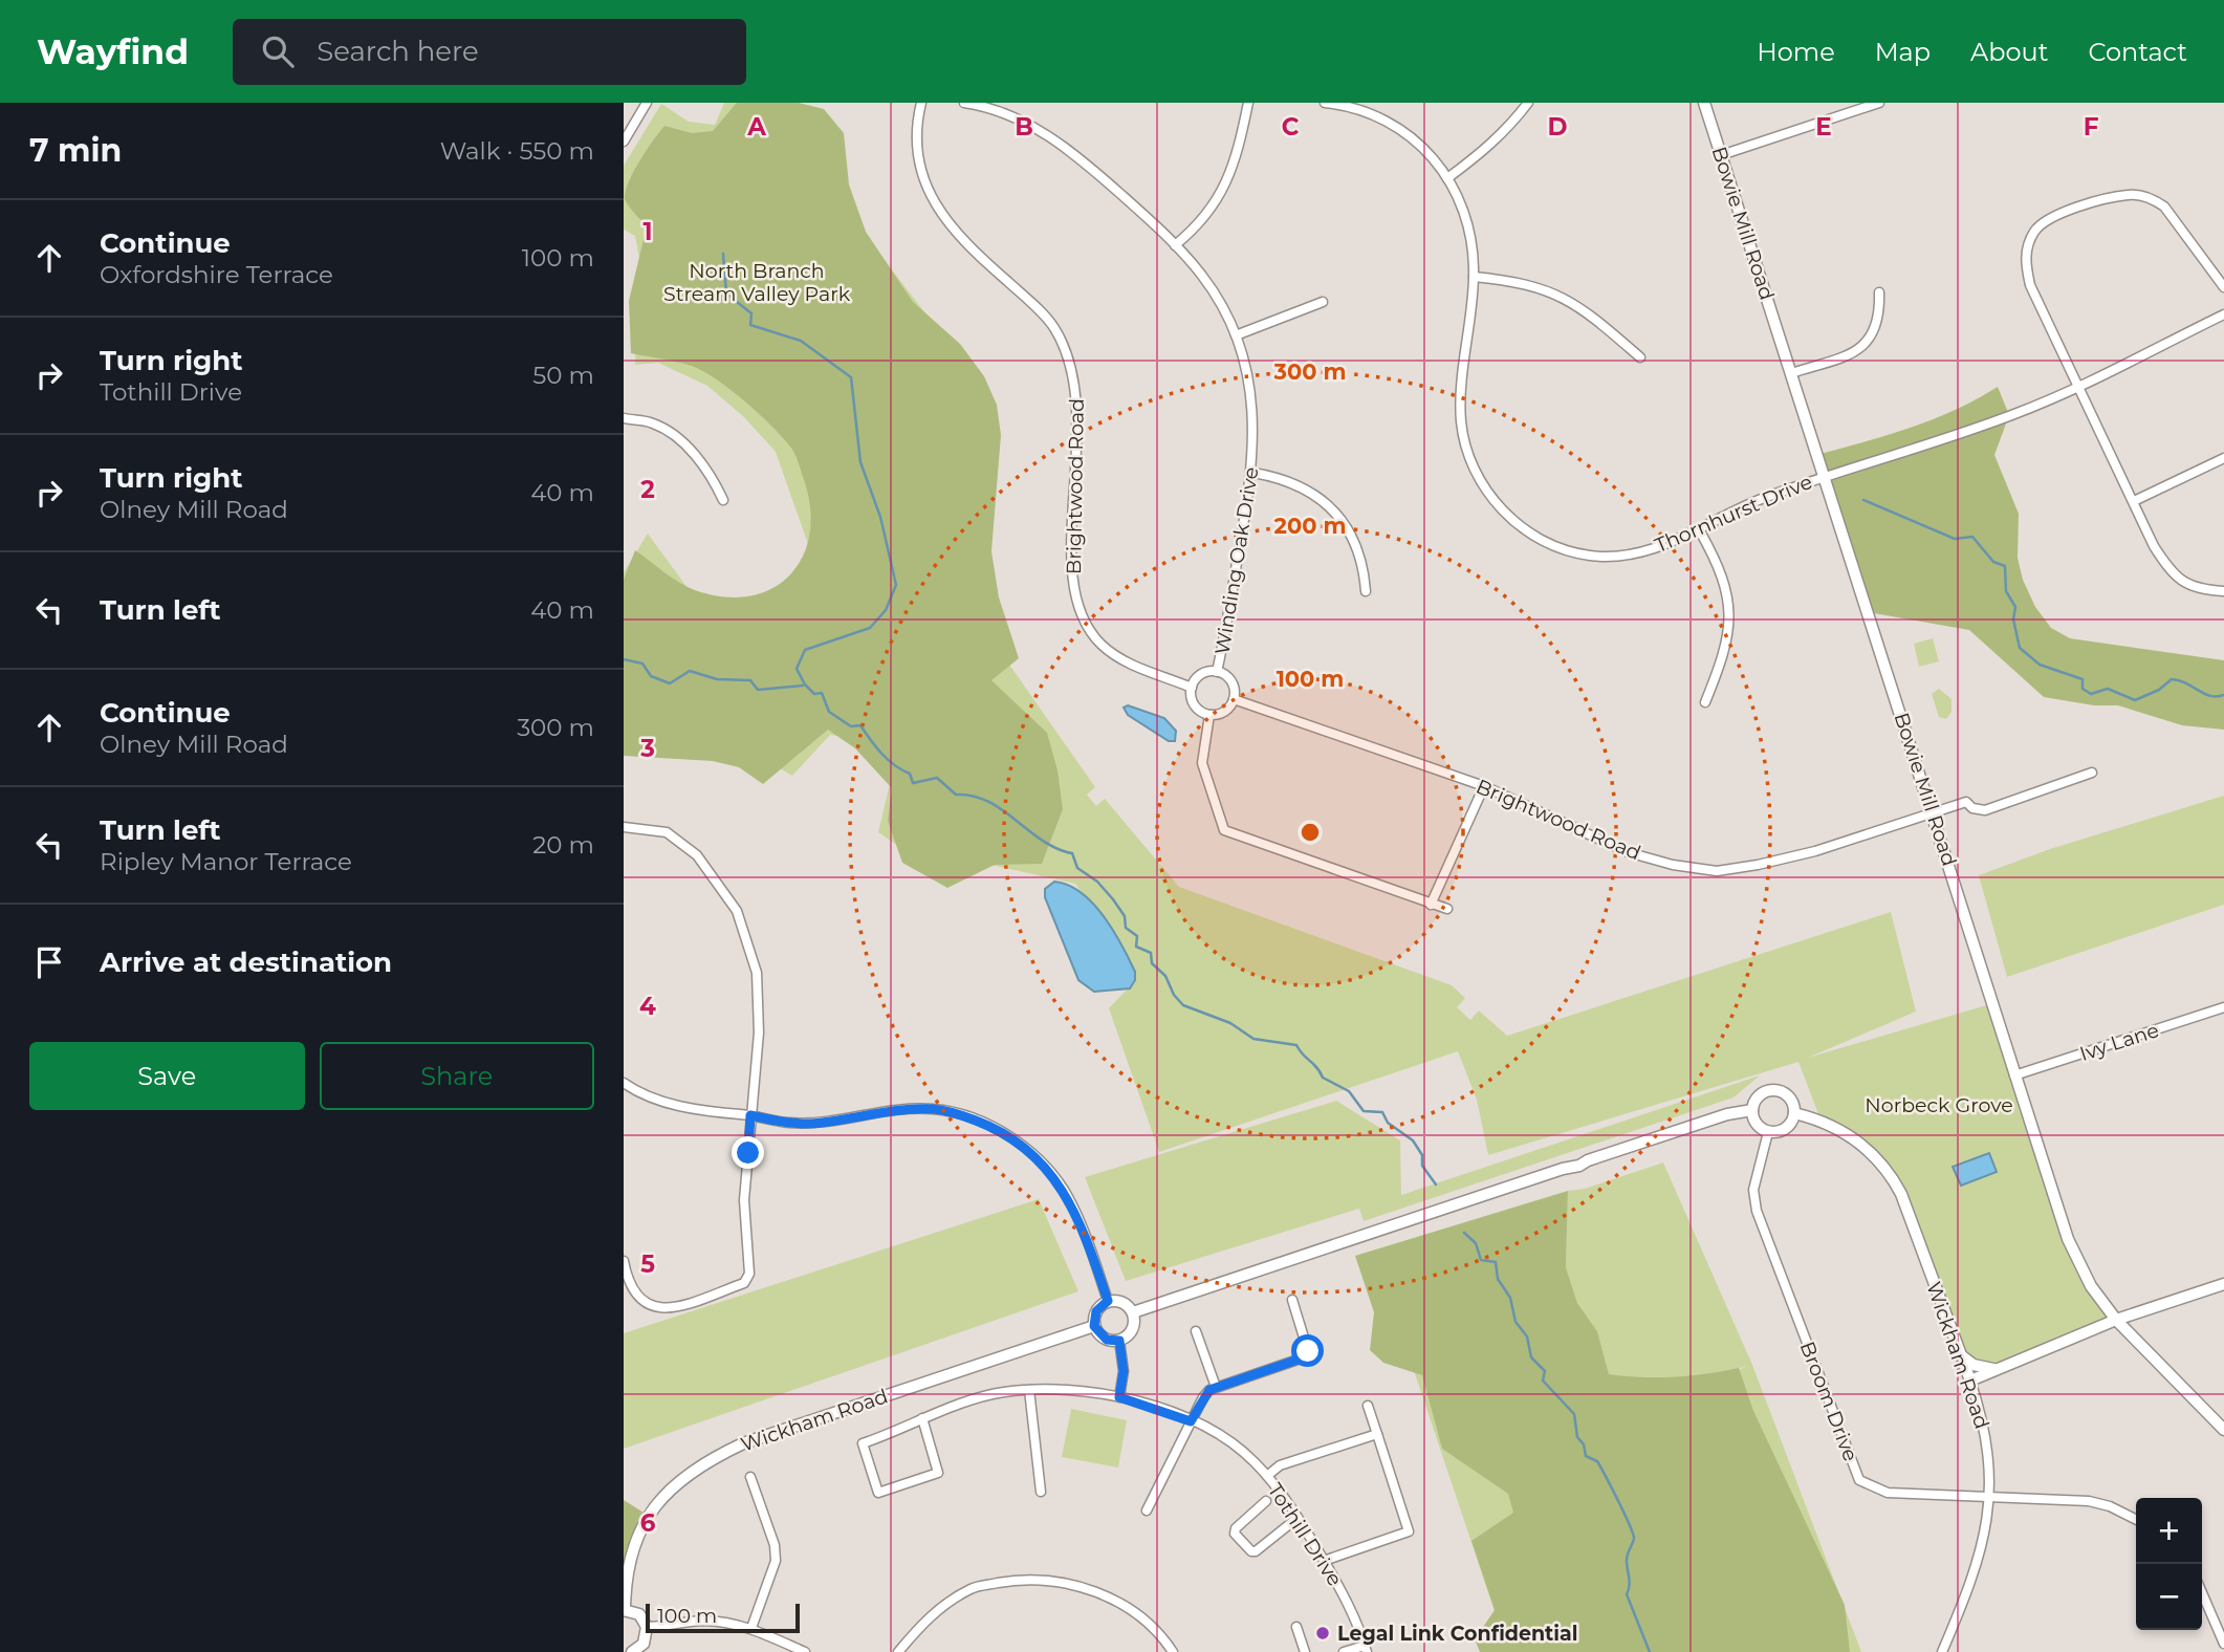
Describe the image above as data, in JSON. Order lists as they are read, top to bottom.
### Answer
{
  "streets": {
    "street": [
      "Bowie Mill Road",
      "Brightwood Road",
      "Thornhurst Drive",
      "Winding Oak Drive",
      "Ivy Lane",
      "Wickham Road",
      "Broom Drive",
      "Tothill Drive"
    ]
  },
  "crossings": [
    ["Bowie Mill Road", "Brightwood Road"],
    ["Bowie Mill Road", "Thornhurst Drive"],
    ["Bowie Mill Road", "Ivy Lane"],
    ["Brightwood Road", "Winding Oak Drive"],
    ["Wickham Road", "Broom Drive"]
  ],
  "parks": ["North Branch Stream Valley Park", "Norbeck Grove"],
  "places": ["Legal Link Confidential"],
  "scale_bar": "100 m",
  "page": {
    "header": "Wayfind",
    "search": "Search here",
    "nav": [
      "Home",
      "Map",
      "About",
      "Contact"
    ],
    "heading": ["7 min", "Walk · 550 m"],
    "list": [
      ["Continue", "Oxfordshire Terrace", "100 m"],
      ["Turn right", "Tothill Drive", "50 m"],
      ["Turn right", "Olney Mill Road", "40 m"],
      ["Turn left", "40 m"],
      ["Continue", "Olney Mill Road", "300 m"],
      ["Turn left", "Ripley Manor Terrace", "20 m"],
      "Arrive at destination"
    ],
    "buttons": ["Save", "Share"],
    "map_buttons": ["+", "−"],
    "scale": "100 m"
  },
  "grid": {
    "columns": [
      "A",
      "B",
      "C",
      "D",
      "E",
      "F"
    ],
    "rows": [
      "1",
      "2",
      "3",
      "4",
      "5",
      "6"
    ]
  },
  "rings": ["300 m", "200 m", "100 m"]
}
